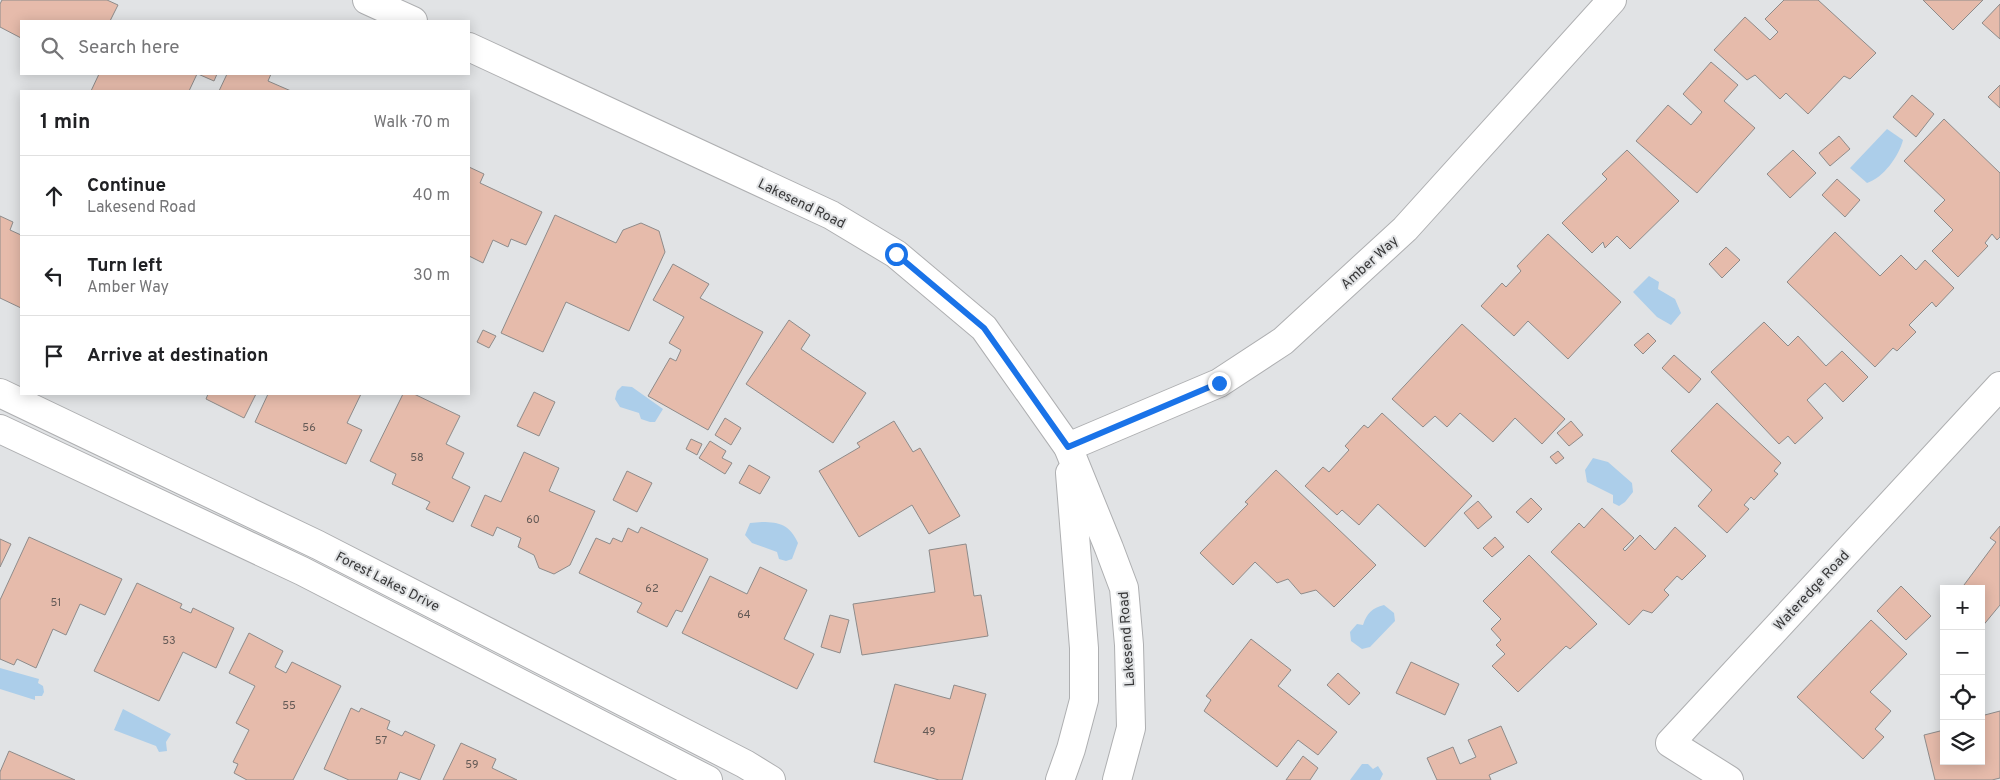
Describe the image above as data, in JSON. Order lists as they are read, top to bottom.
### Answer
{
  "streets": {
    "street": [
      "Lakesend Road",
      "Amber Way",
      "Forest Lakes Drive",
      "Wateredge Road"
    ]
  },
  "crossings": [
    ["Lakesend Road", "Amber Way"]
  ],
  "house_numbers": [
    "56",
    "58",
    "60",
    "62",
    "51",
    "64",
    "53",
    "55",
    "49",
    "57",
    "59"
  ],
  "page": {
    "search": "Search here",
    "heading": ["1 min", "Walk · 70 m"],
    "list": [
      ["Continue", "Lakesend Road", "40 m"],
      ["Turn left", "Amber Way", "30 m"],
      "Arrive at destination"
    ],
    "map_buttons": ["+", "−"]
  }
}
